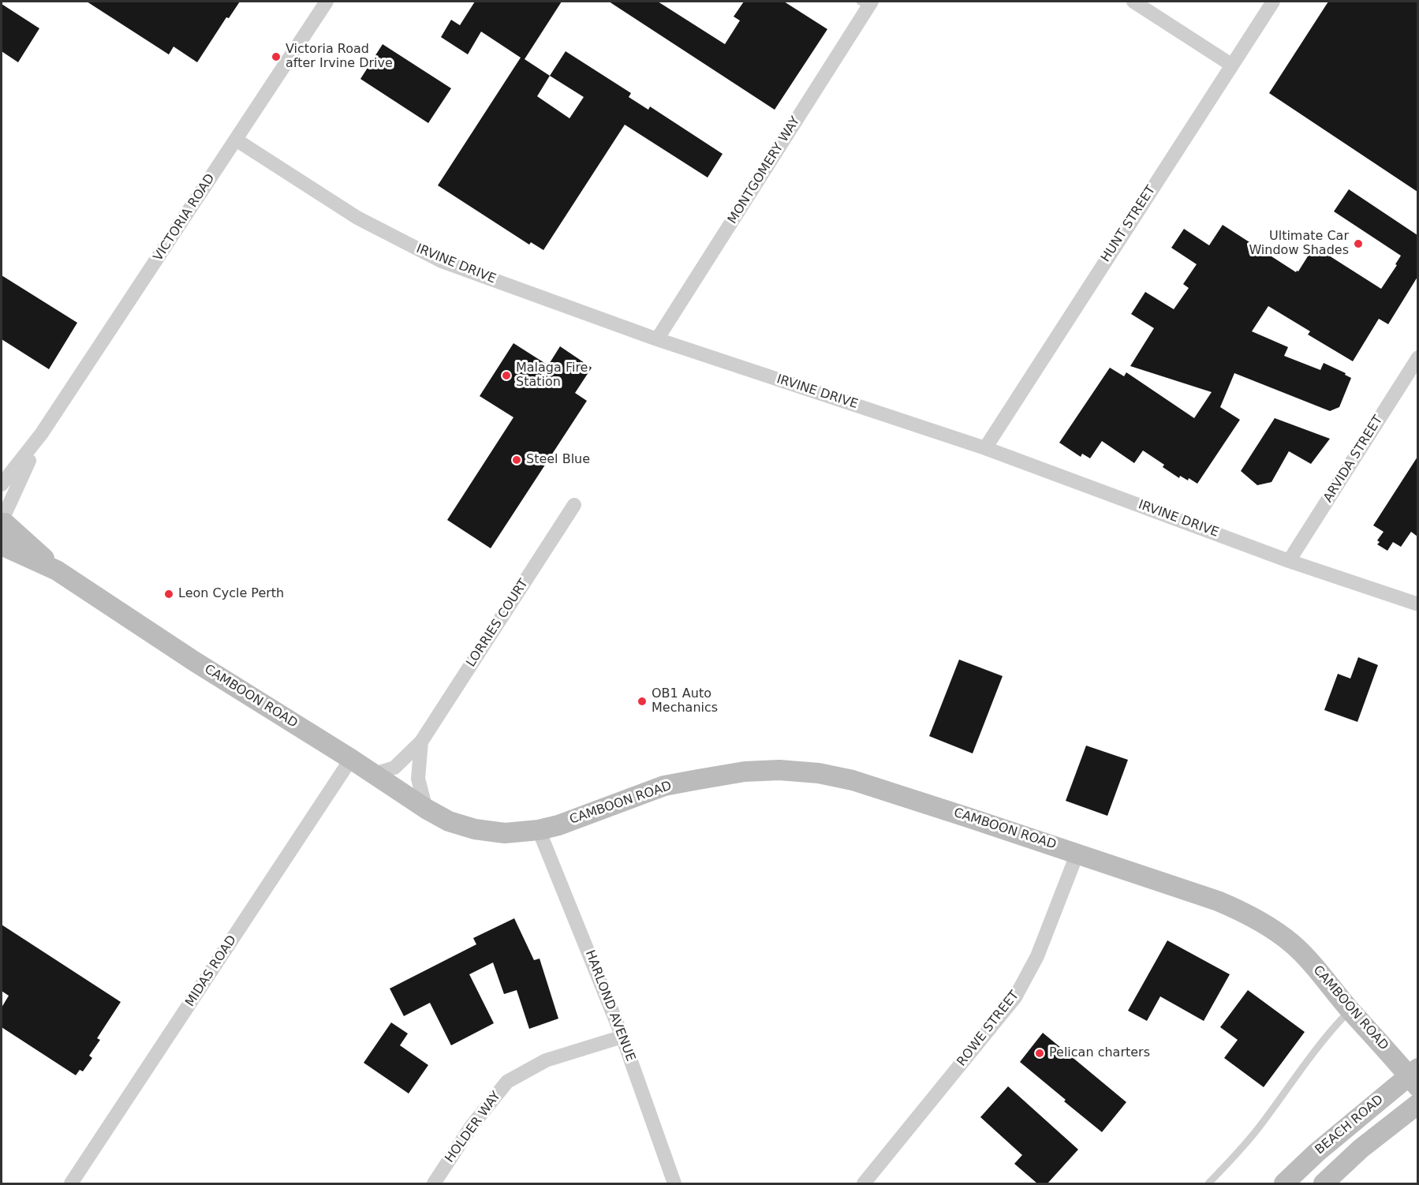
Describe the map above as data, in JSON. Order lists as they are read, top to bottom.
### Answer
{
  "streets": {
    "street": [
      "MONTGOMERY WAY",
      "VICTORIA ROAD",
      "HUNT STREET",
      "IRVINE DRIVE",
      "ARVIDA STREET",
      "LORRIES COURT",
      "CAMBOON ROAD",
      "MIDAS ROAD",
      "HARLOND AVENUE",
      "ROWE STREET",
      "BEACH ROAD",
      "HOLDER WAY"
    ]
  },
  "crossings": [
    ["MONTGOMERY WAY", "IRVINE DRIVE"],
    ["VICTORIA ROAD", "IRVINE DRIVE"],
    ["VICTORIA ROAD", "CAMBOON ROAD"],
    ["HUNT STREET", "IRVINE DRIVE"],
    ["IRVINE DRIVE", "ARVIDA STREET"],
    ["LORRIES COURT", "CAMBOON ROAD"],
    ["CAMBOON ROAD", "MIDAS ROAD"],
    ["CAMBOON ROAD", "HARLOND AVENUE"],
    ["CAMBOON ROAD", "ROWE STREET"],
    ["CAMBOON ROAD", "BEACH ROAD"],
    ["HARLOND AVENUE", "HOLDER WAY"]
  ],
  "places": [
    "Victoria Road after Irvine Drive",
    "Ultimate Car Window Shades",
    "Malaga Fire Station",
    "Steel Blue",
    "Leon Cycle Perth",
    "OB1 Auto Mechanics",
    "Pelican charters"
  ]
}
